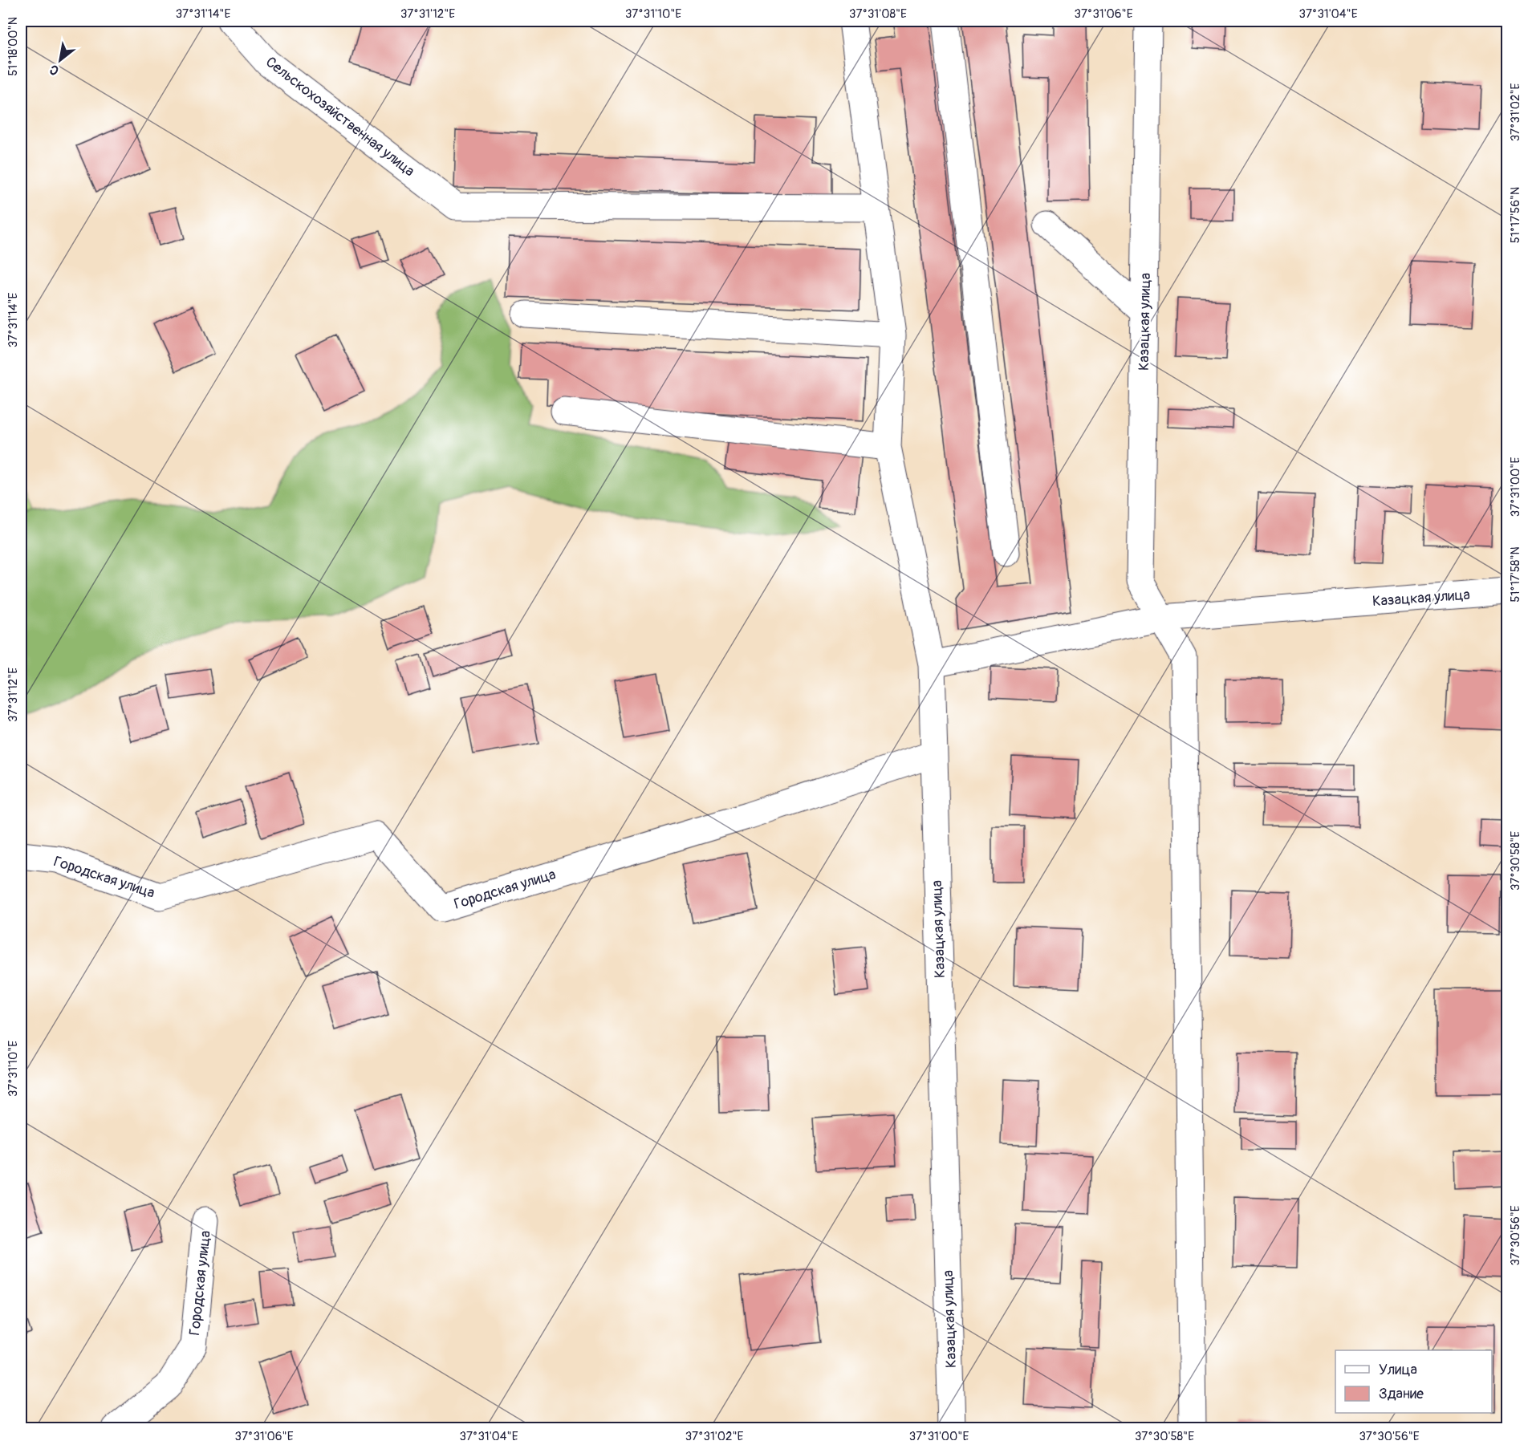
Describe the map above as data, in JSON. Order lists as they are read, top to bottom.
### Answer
{
  "streets": {
    "street": ["Сельскохозяйственная улица", "Казацкая улица", "Городская улица"]
  },
  "crossings": [
    ["Казацкая улица", "Городская улица"]
  ],
  "legend": ["Улица", "Здание"],
  "north": "bottom left",
  "coordinates": [
    "37°31'14\"E",
    "37°31'12\"E",
    "37°31'10\"E",
    "37°31'08\"E",
    "37°31'06\"E",
    "37°31'04\"E",
    "51°18'00\"N",
    "37°31'02\"E",
    "51°17'56\"N",
    "37°31'00\"E",
    "51°17'58\"N",
    "37°30'58\"E",
    "37°30'56\"E"
  ]
}
